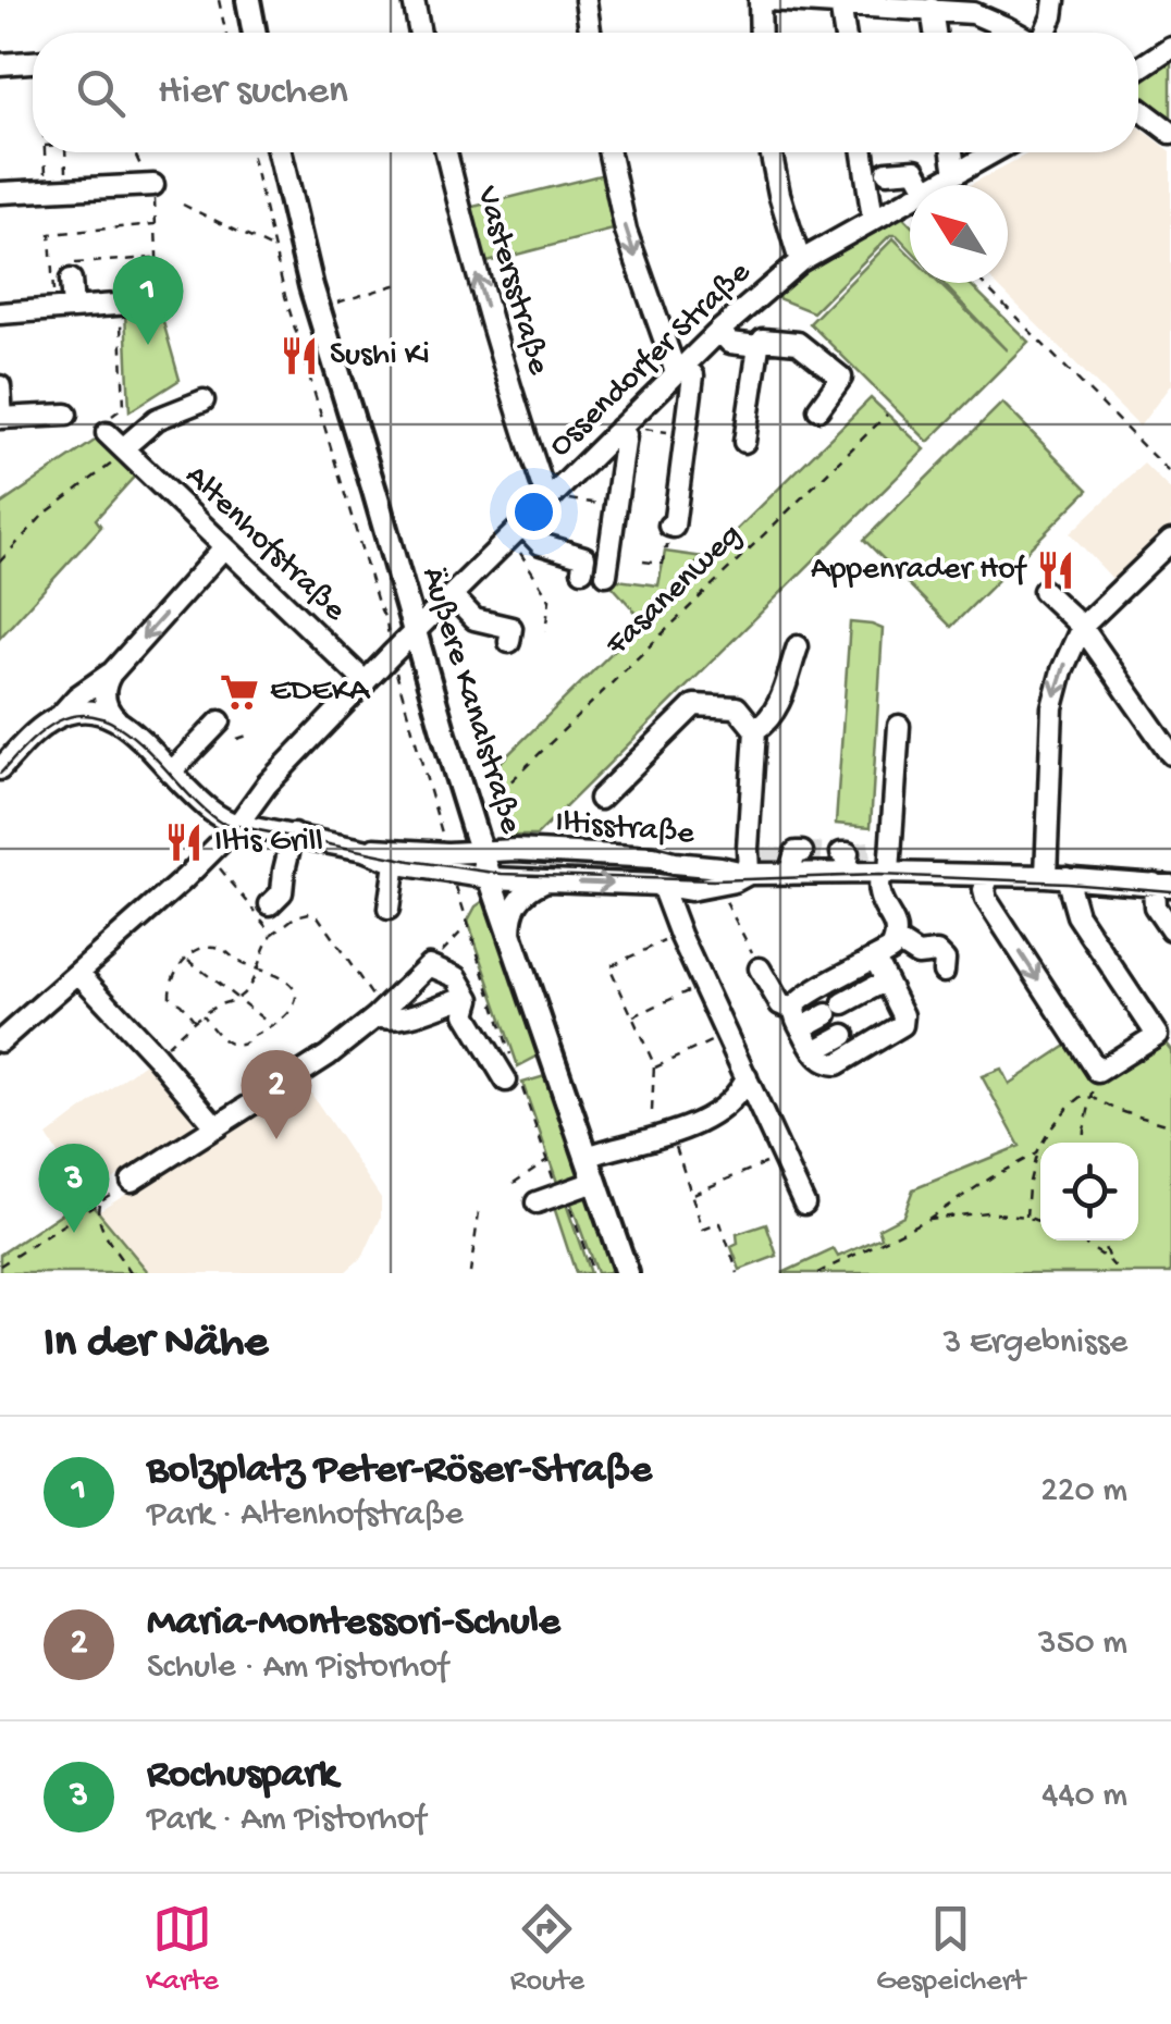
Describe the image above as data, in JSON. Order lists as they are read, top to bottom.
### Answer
{
  "streets": {
    "main road": ["Äußere Kanalstraße"],
    "street": [
      "Vastersstraße",
      "Ossendorfer Straße",
      "Altenhofstraße",
      "Iltisstraße"
    ],
    "path": ["Fasanenweg"]
  },
  "crossings": [
    ["Vastersstraße", "Ossendorfer Straße"],
    ["Ossendorfer Straße", "Altenhofstraße"],
    ["Ossendorfer Straße", "Äußere Kanalstraße"],
    ["Ossendorfer Straße", "Iltisstraße"],
    ["Fasanenweg", "Äußere Kanalstraße"],
    ["Äußere Kanalstraße", "Iltisstraße"]
  ],
  "places": {
    "restaurant": ["Sushi Ki", "Appenrader Hof", "Iltis Grill"],
    "supermarket": ["EDEKA"]
  },
  "north": "top left",
  "page": {
    "search": "Hier suchen",
    "pins": ["1", "2", "3"],
    "heading": ["In der Nähe", "3 Ergebnisse"],
    "list": [
      {
        "mark": "1",
        "name": "Bolzplatz Peter-Röser-Straße",
        "note": "Park · Altenhofstraße",
        "value": "220 m"
      },
      {
        "mark": "2",
        "name": "Maria-Montessori-Schule",
        "note": "Schule · Am Pistorhof",
        "value": "350 m"
      },
      {
        "mark": "3",
        "name": "Rochuspark",
        "note": "Park · Am Pistorhof",
        "value": "440 m"
      }
    ],
    "nav": ["Karte", "Route", "Gespeichert"]
  }
}
